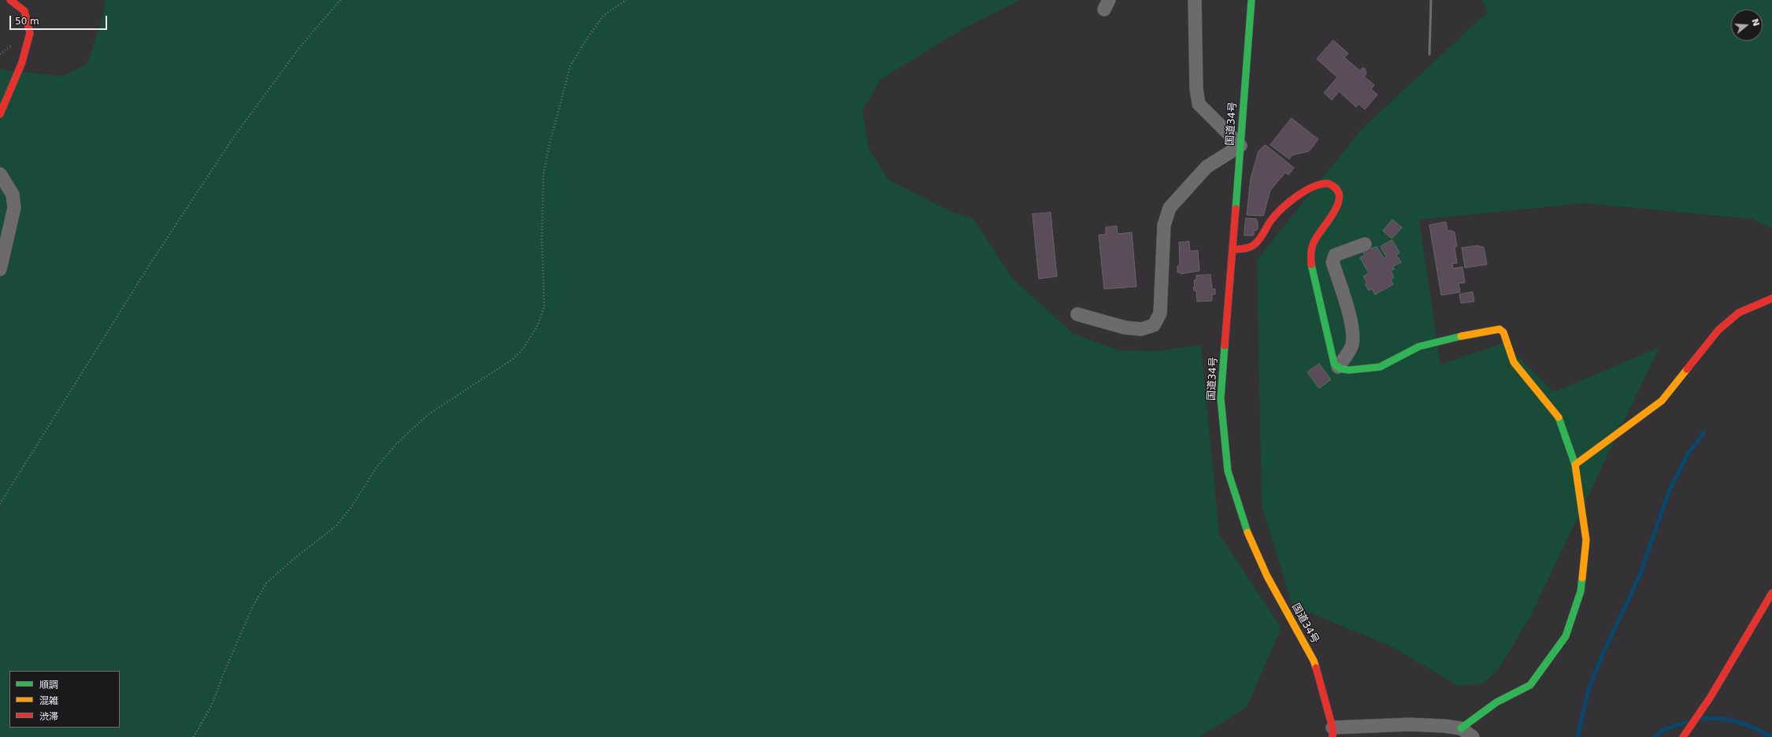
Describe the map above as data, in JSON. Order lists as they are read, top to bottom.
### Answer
{
  "streets": {
    "main road": ["国道34号"]
  },
  "legend": ["順調", "混雑", "渋滞"],
  "scale_bar": "50 m",
  "north": "right"
}
